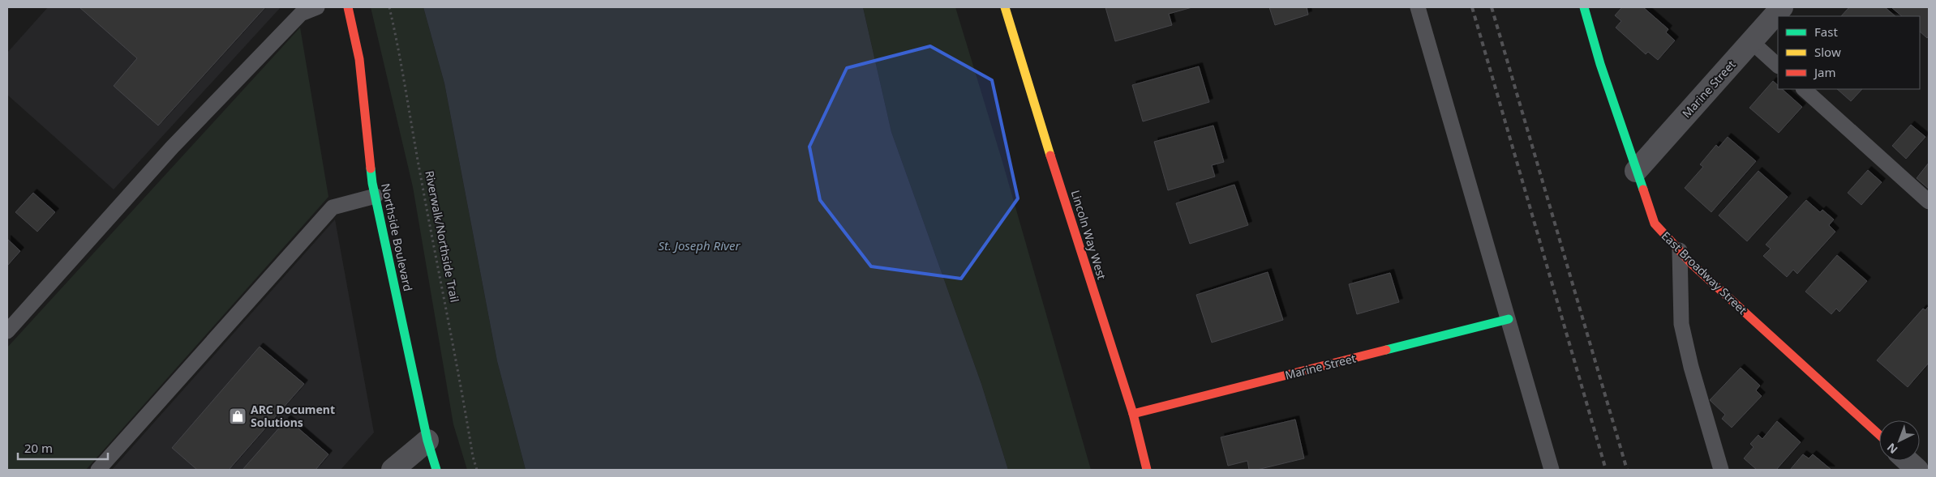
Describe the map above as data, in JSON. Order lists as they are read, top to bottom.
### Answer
{
  "streets": {
    "street": [
      "Marine Street",
      "Lincoln Way West",
      "Northside Boulevard",
      "East Broadway Street"
    ],
    "path": ["Riverwalk/Northside Trail"]
  },
  "crossings": [
    ["Marine Street", "Lincoln Way West"],
    ["Marine Street", "East Broadway Street"]
  ],
  "water": ["St. Joseph River"],
  "places": {
    "shop": ["ARC Document Solutions"]
  },
  "legend": ["Fast", "Slow", "Jam"],
  "scale_bar": "20 m",
  "north": "bottom left"
}
